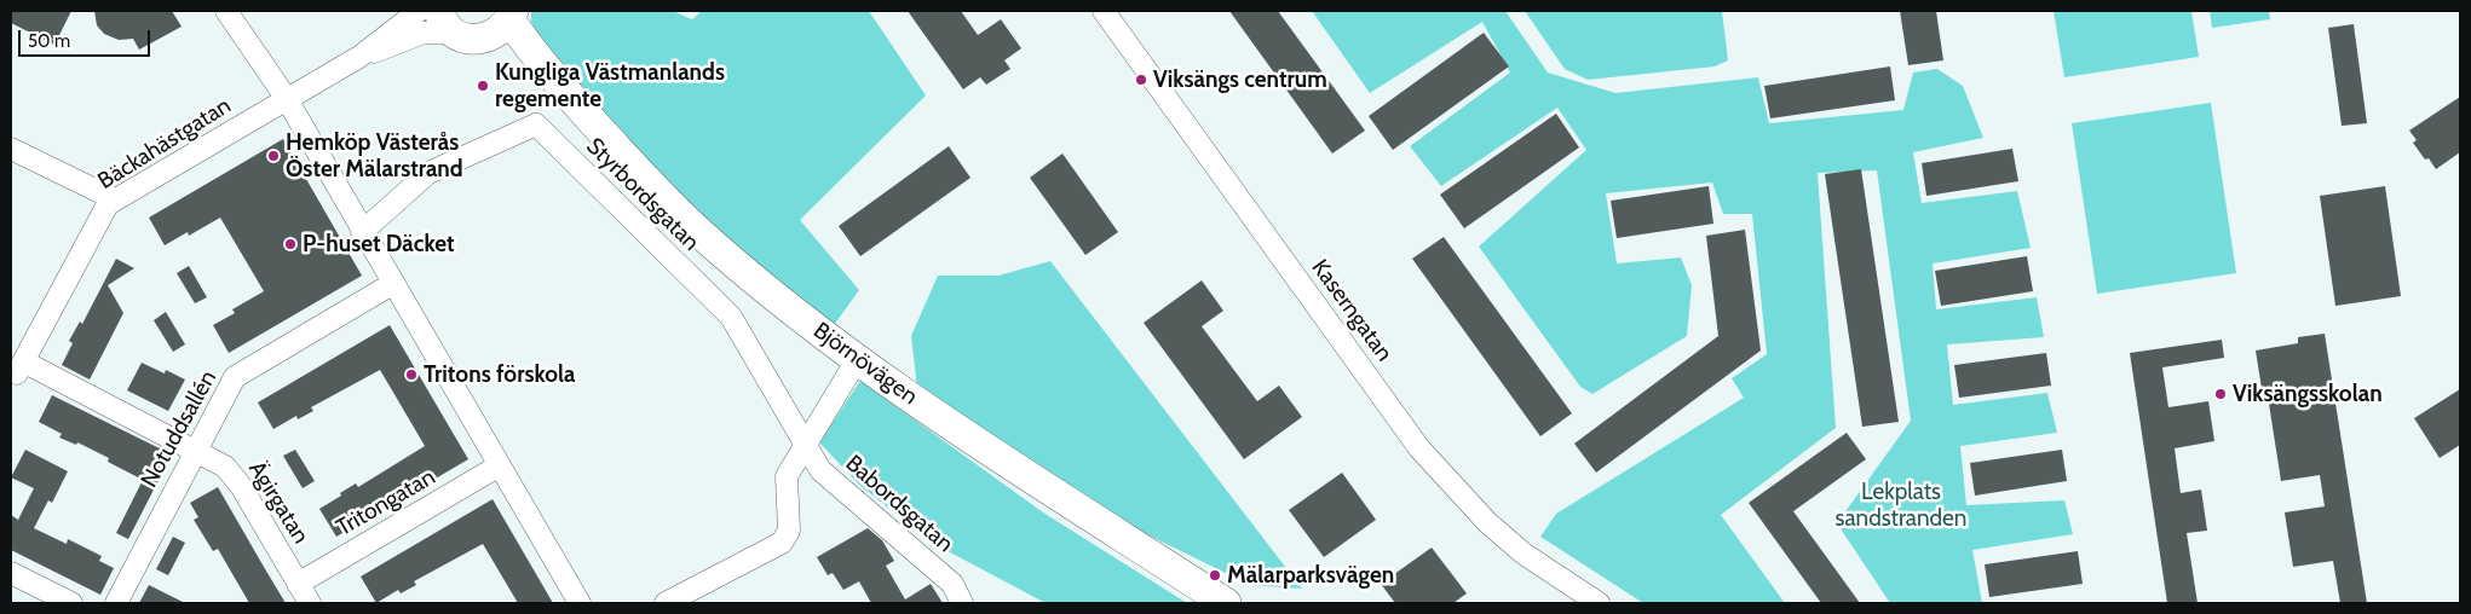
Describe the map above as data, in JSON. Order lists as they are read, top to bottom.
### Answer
{
  "streets": {
    "main road": ["Björnövägen"],
    "street": [
      "Bäckahästgatan",
      "Styrbordsgatan",
      "Kaserngatan",
      "Notuddsallén",
      "Ägirgatan",
      "Tritongatan",
      "Babordsgatan"
    ]
  },
  "crossings": [
    ["Bäckahästgatan", "Ägirgatan"],
    ["Styrbordsgatan", "Babordsgatan"],
    ["Notuddsallén", "Ägirgatan"],
    ["Ägirgatan", "Tritongatan"]
  ],
  "parks": ["Lekplats sandstranden"],
  "places": [
    "Viksängs centrum",
    "Kungliga Västmanlands regemente",
    "Hemköp Västerås Öster Mälarstrand",
    "P-huset Däcket",
    "Tritons förskola",
    "Viksängsskolan",
    "Mälarparksvägen"
  ],
  "scale_bar": "50 m"
}
